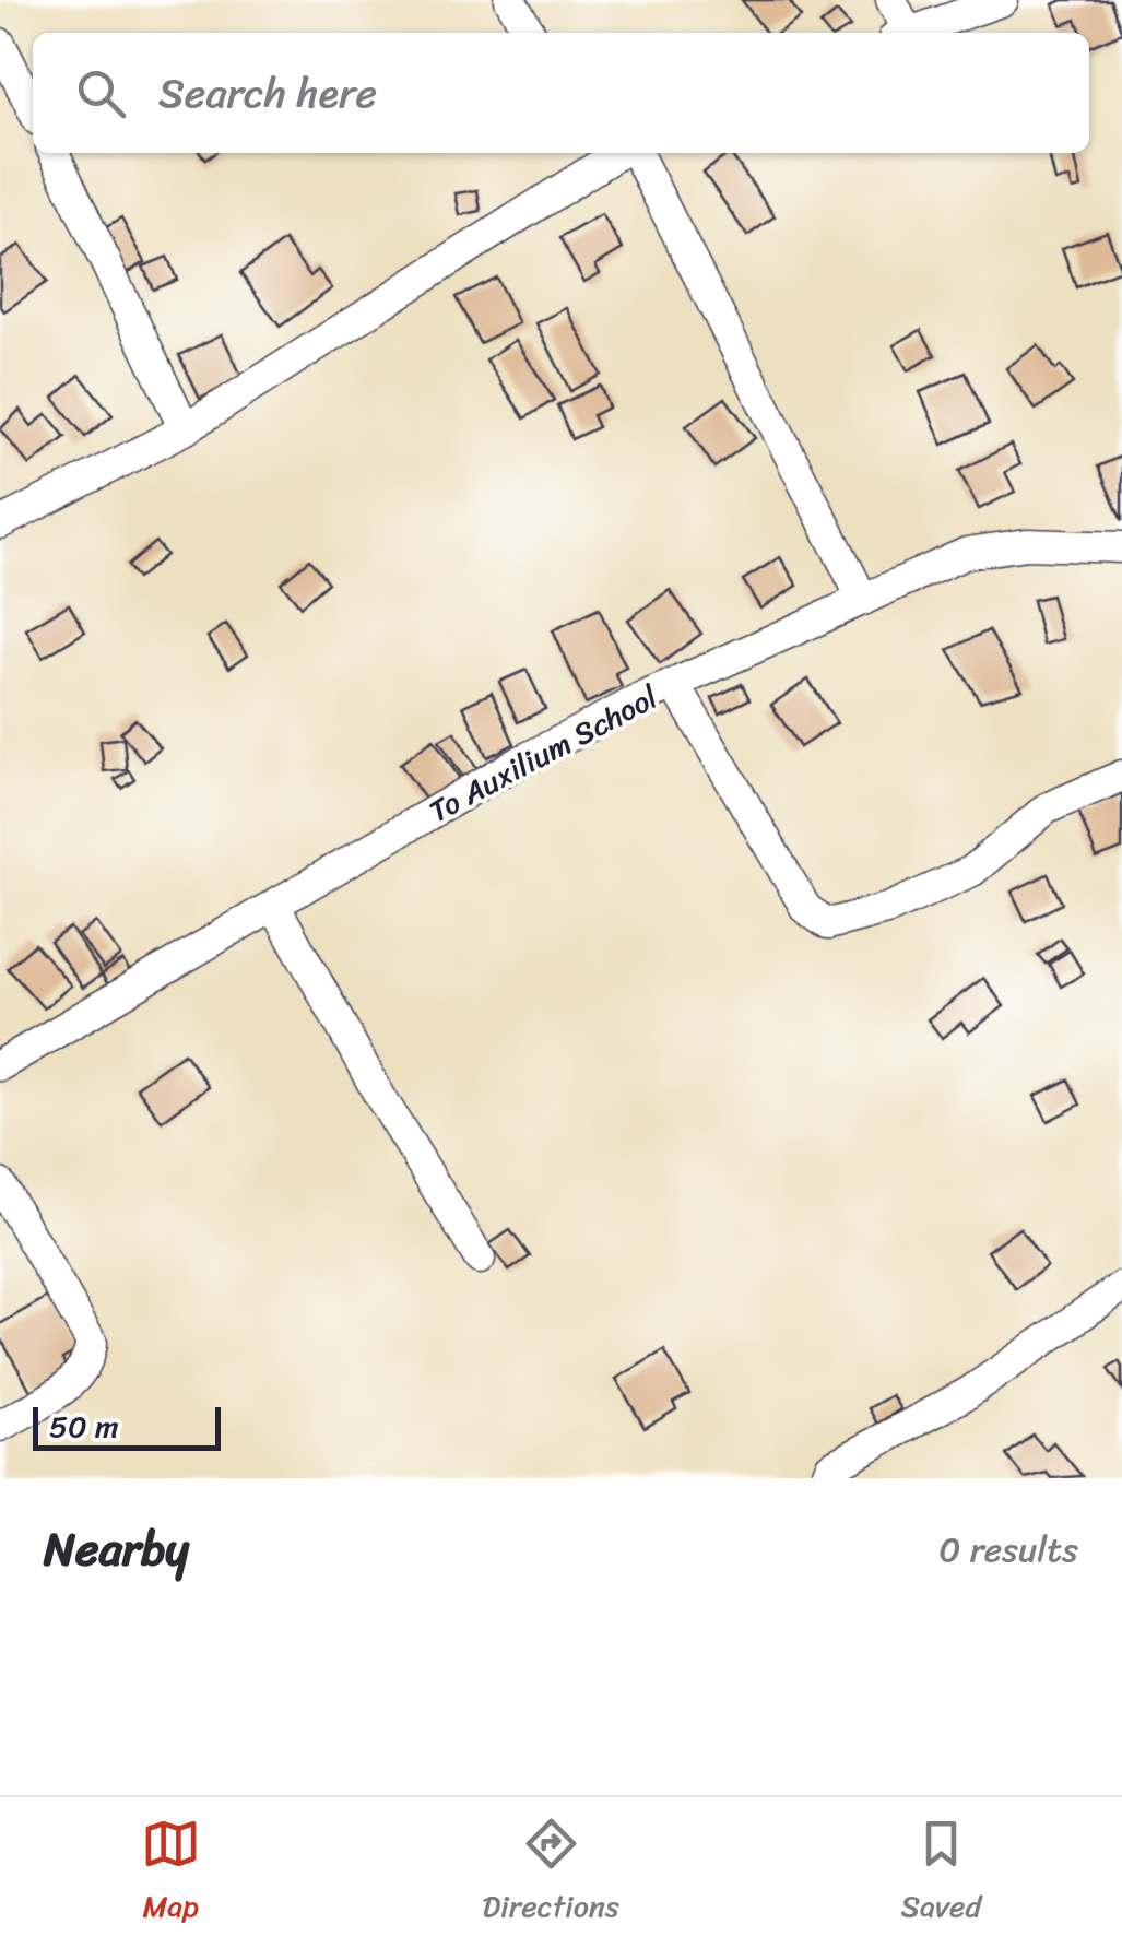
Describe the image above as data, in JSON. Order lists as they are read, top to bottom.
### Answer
{
  "streets": {
    "street": ["To Auxilium School"]
  },
  "scale_bar": "50 m",
  "page": {
    "search": "Search here",
    "scale": "50 m",
    "heading": ["Nearby", "0 results"],
    "nav": ["Map", "Directions", "Saved"]
  }
}
